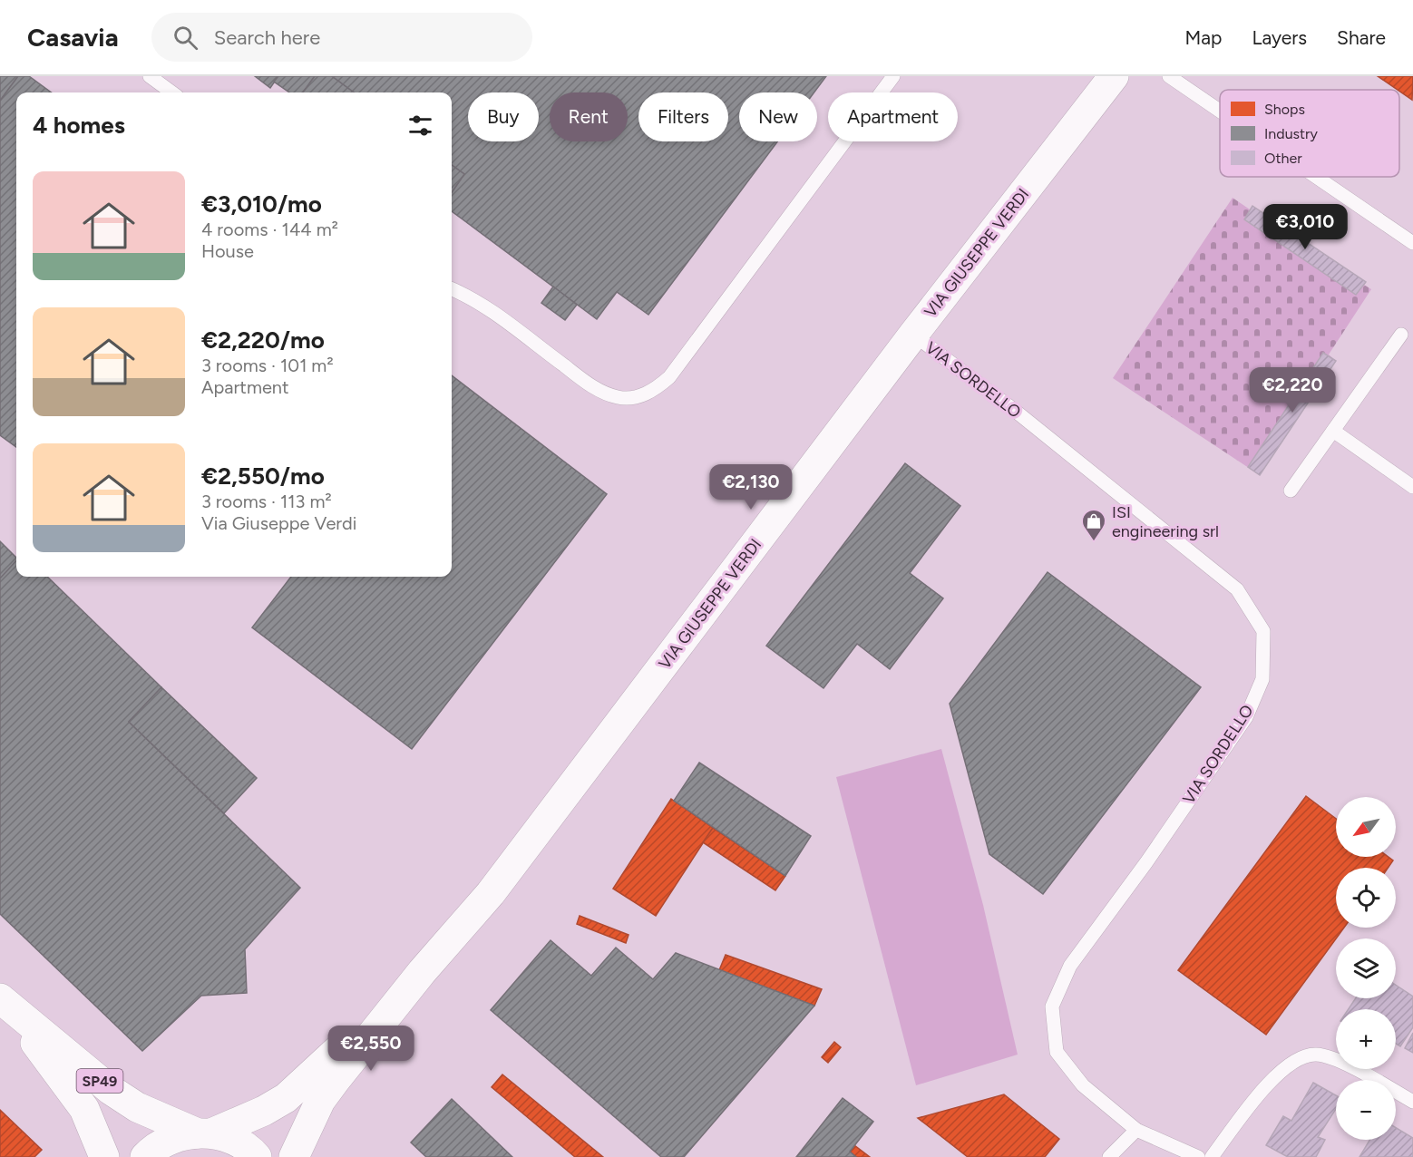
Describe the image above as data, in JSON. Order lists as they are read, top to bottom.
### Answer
{
  "streets": {
    "main road": ["VIA GIUSEPPE VERDI", "SP49"],
    "lane": ["VIA SORDELLO"]
  },
  "crossings": [
    ["VIA GIUSEPPE VERDI", "VIA SORDELLO"],
    ["VIA GIUSEPPE VERDI", "SP49"]
  ],
  "places": {
    "shop": ["ISI engineering srl"]
  },
  "legend": ["Shops", "Industry", "Other"],
  "north": "bottom left",
  "page": {
    "header": "Casavia",
    "search": "Search here",
    "nav": ["Map", "Layers", "Share"],
    "chip": [
      "Buy",
      "Rent",
      "Filters",
      "New",
      "Apartment"
    ],
    "heading": "4 homes",
    "list": [
      {
        "name": "€3,010/mo",
        "note": "4 rooms · 144 m² · House"
      },
      {
        "name": "€2,220/mo",
        "note": "3 rooms · 101 m² · Apartment"
      },
      {
        "name": "€2,550/mo",
        "note": "3 rooms · 113 m² · Via Giuseppe Verdi"
      }
    ],
    "price": [
      "€3,010",
      "€2,220",
      "€2,130",
      "€2,550"
    ],
    "map_buttons": ["+", "−"]
  }
}
